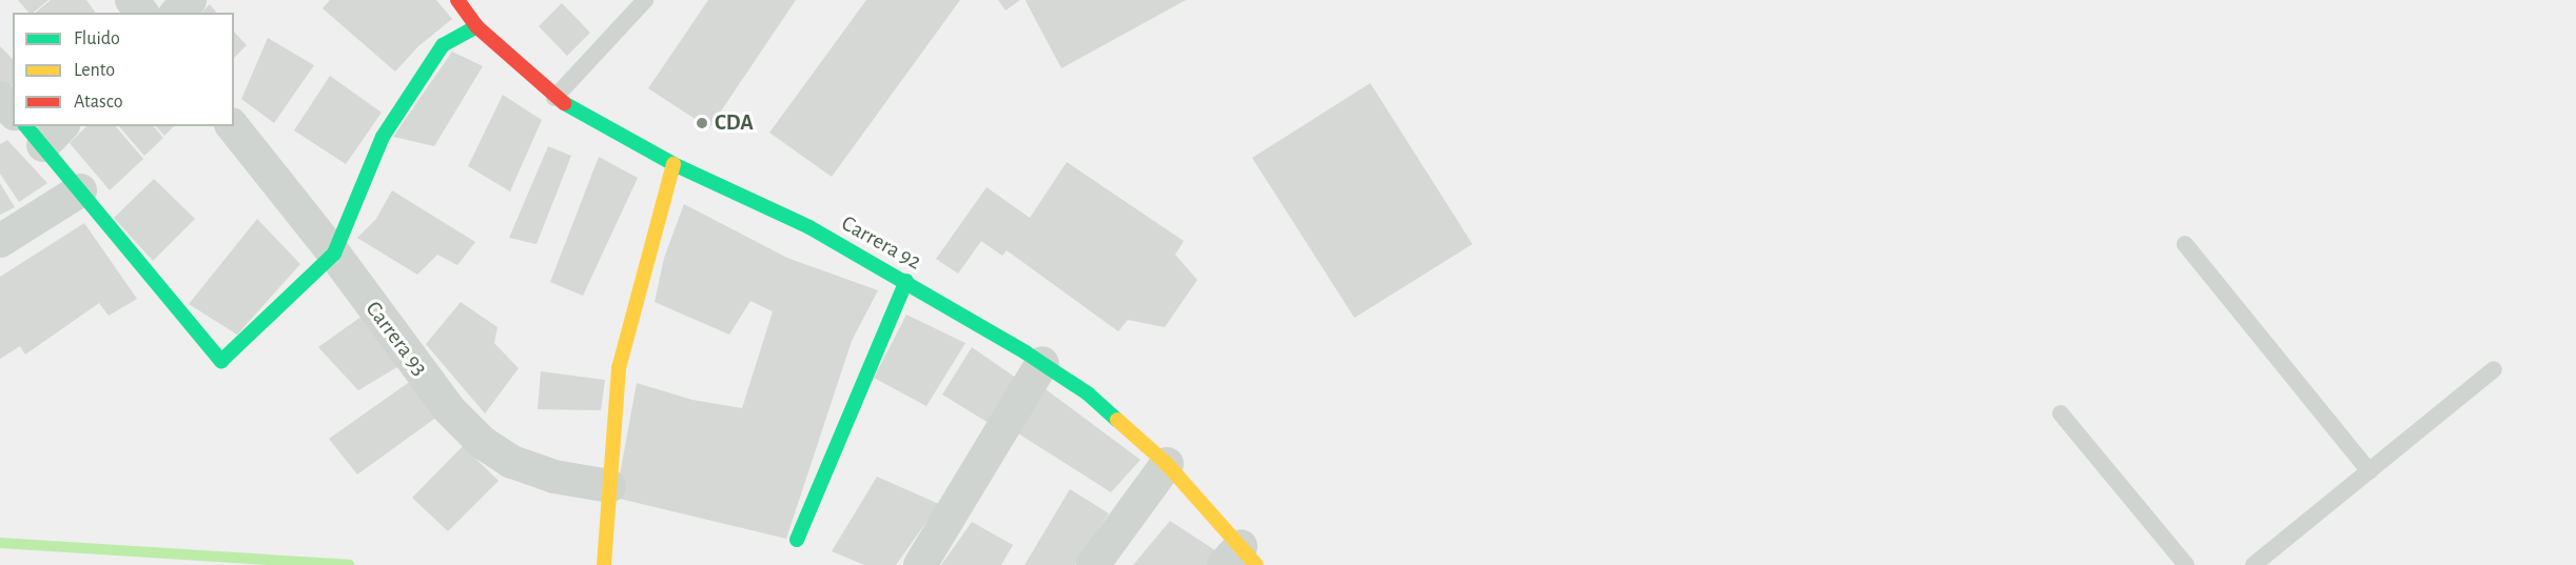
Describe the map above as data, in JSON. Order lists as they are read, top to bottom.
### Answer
{
  "streets": {
    "street": ["Carrera 92", "Carrera 93"]
  },
  "places": ["CDA"],
  "legend": ["Fluido", "Lento", "Atasco"]
}
